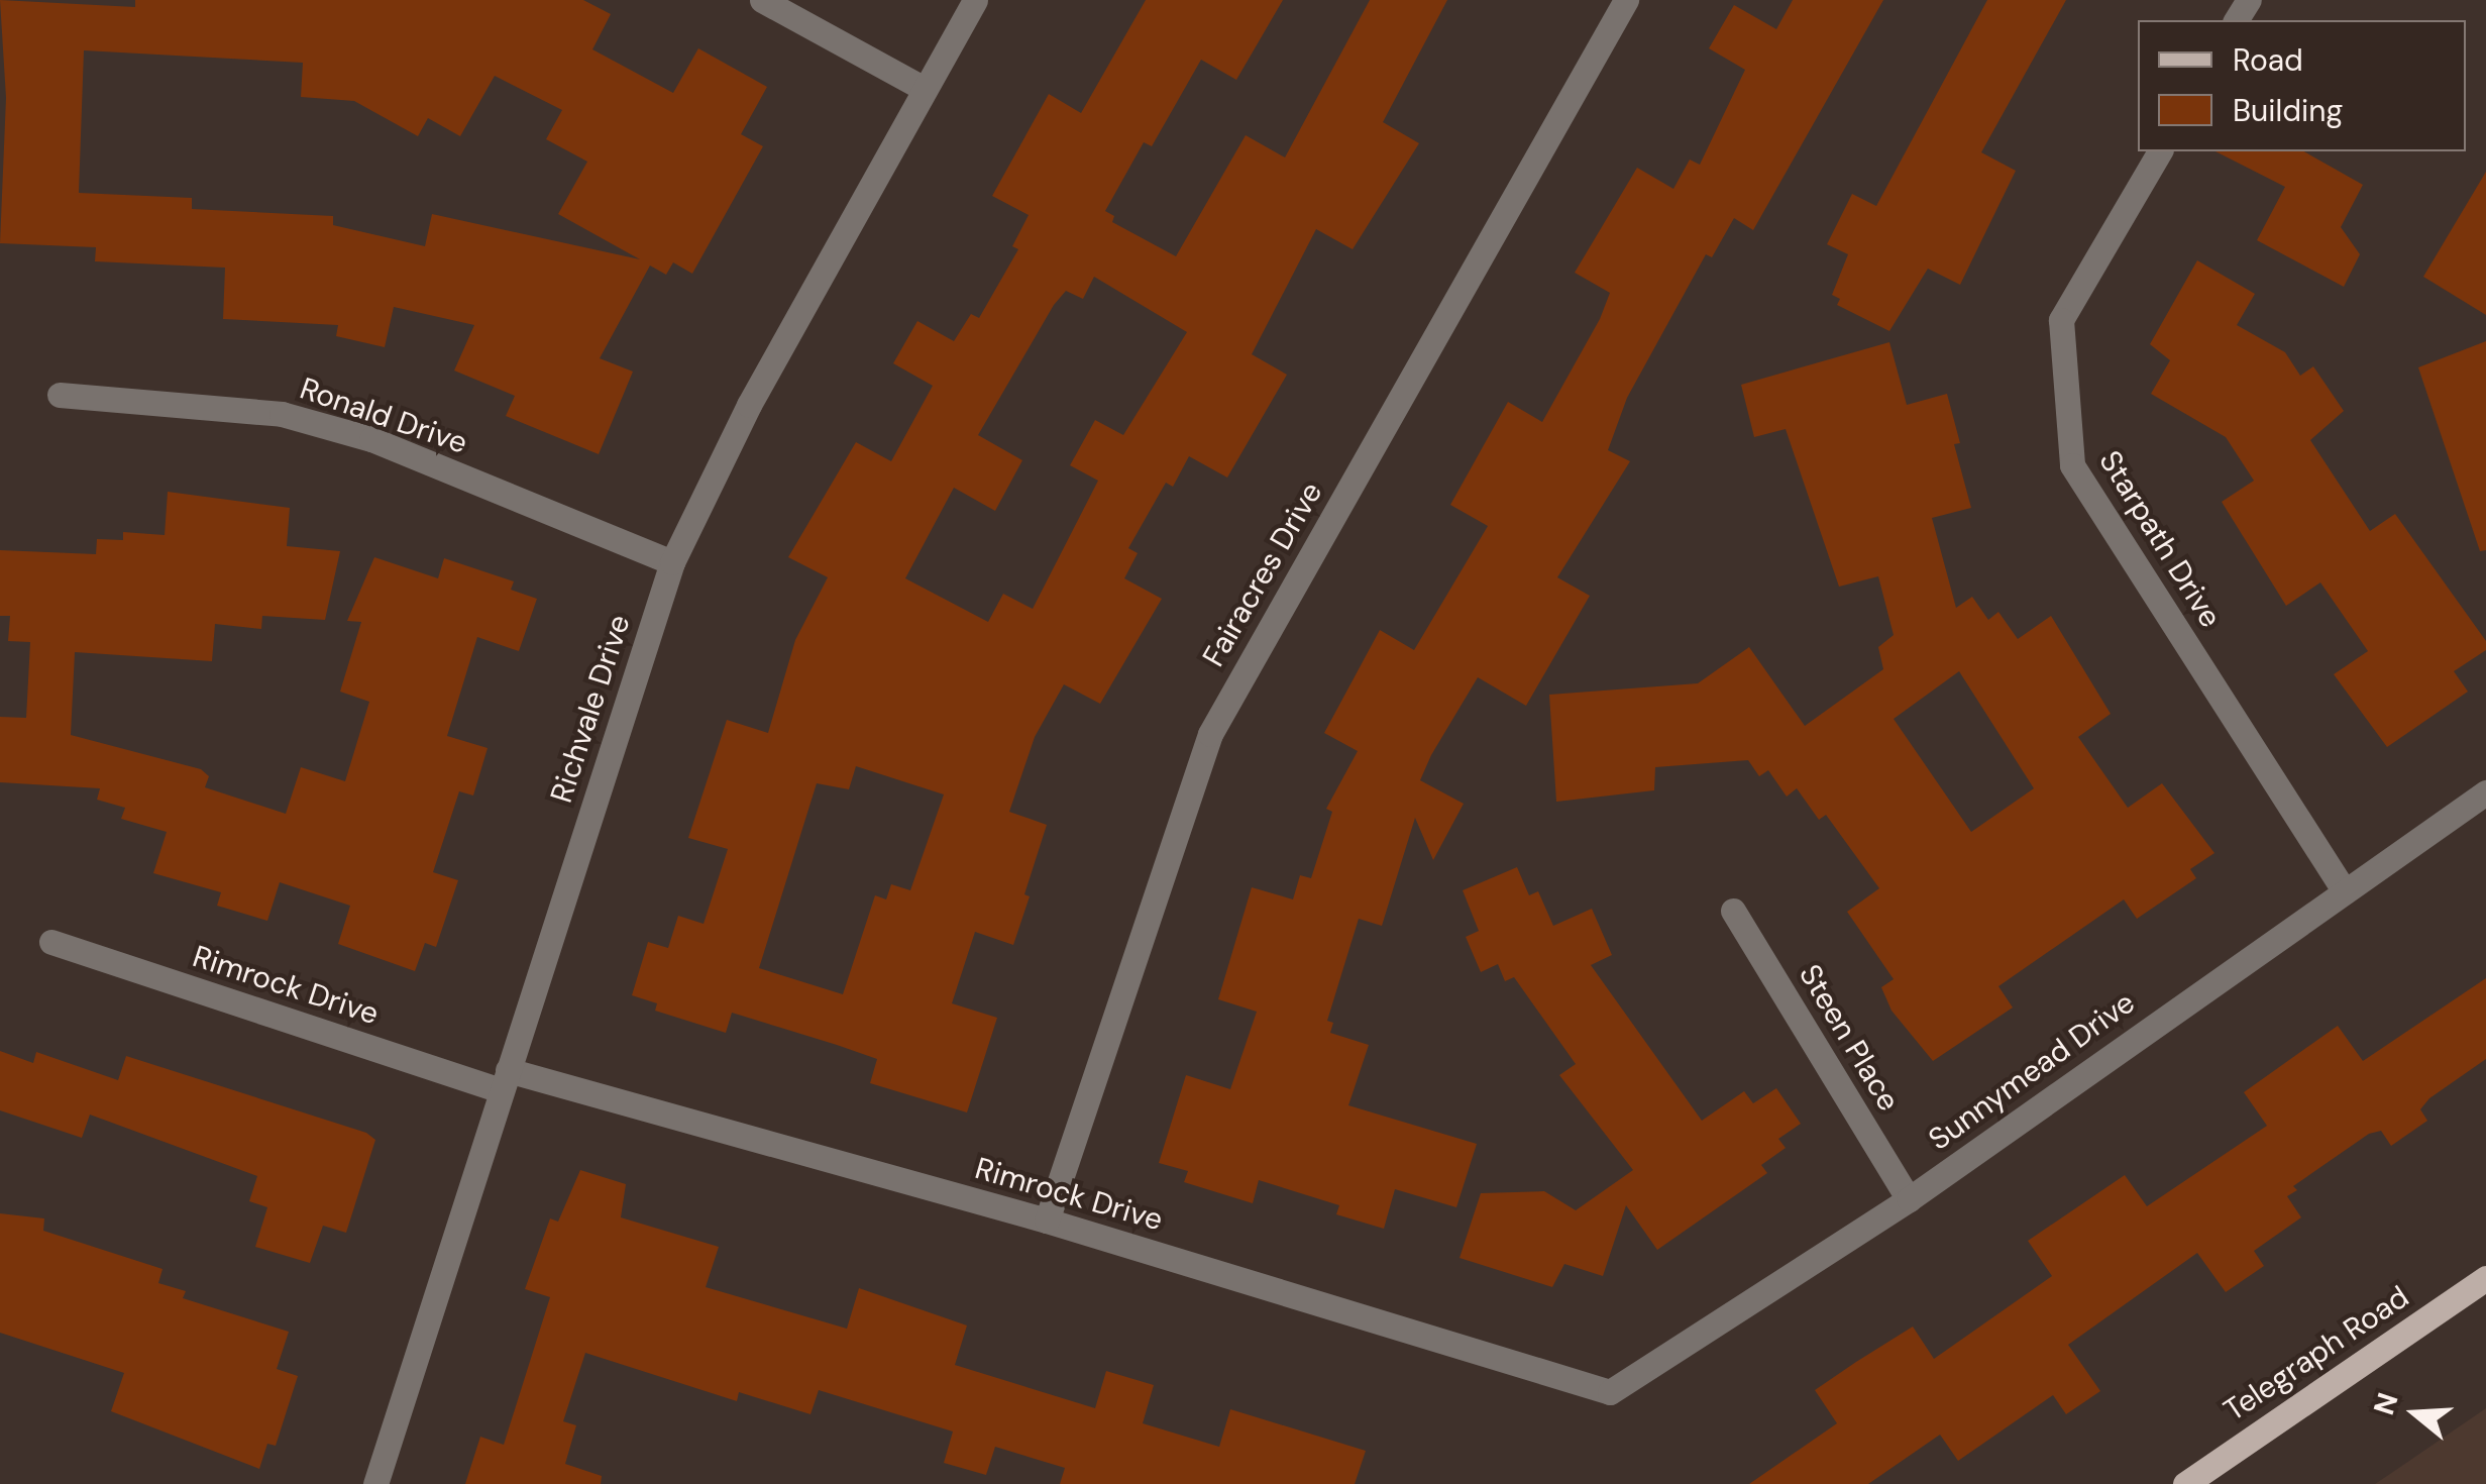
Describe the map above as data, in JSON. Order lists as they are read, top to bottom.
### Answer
{
  "streets": {
    "main road": ["Telegraph Road"],
    "street": [
      "Ronald Drive",
      "Starpath Drive",
      "Fairacres Drive",
      "Richvale Drive",
      "Rimrock Drive",
      "Steen Place",
      "Sunnymead Drive"
    ]
  },
  "crossings": [
    ["Ronald Drive", "Richvale Drive"],
    ["Starpath Drive", "Sunnymead Drive"],
    ["Fairacres Drive", "Rimrock Drive"],
    ["Richvale Drive", "Rimrock Drive"],
    ["Rimrock Drive", "Sunnymead Drive"],
    ["Steen Place", "Sunnymead Drive"]
  ],
  "legend": ["Road", "Building"],
  "north": "left"
}
